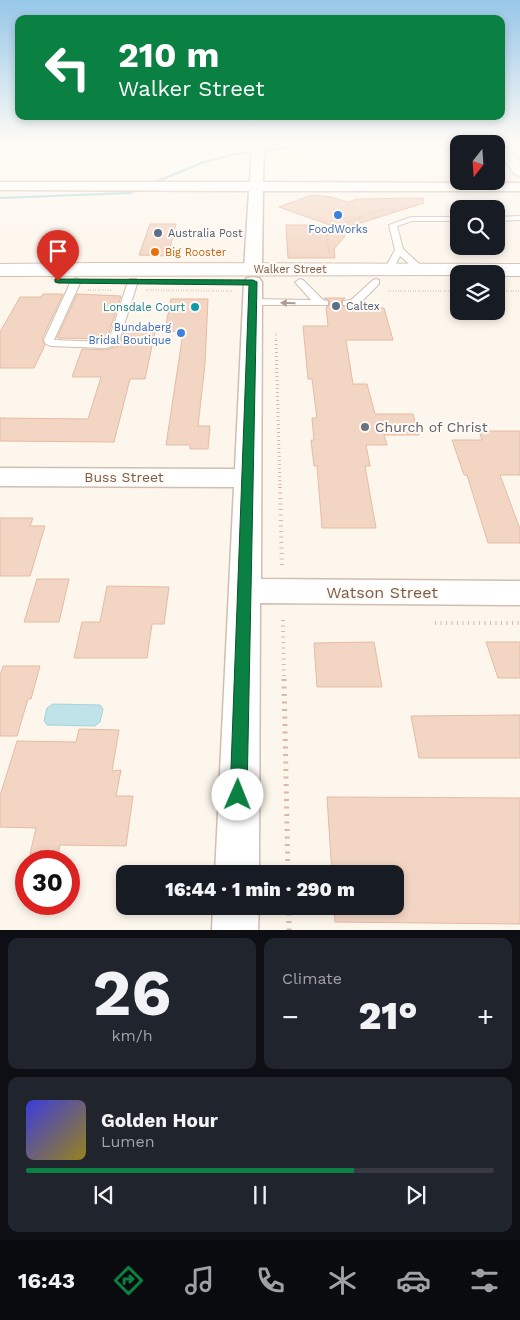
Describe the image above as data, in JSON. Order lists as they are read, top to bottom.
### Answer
{
  "streets": {
    "main road": ["Walker Street"],
    "street": ["Buss Street", "Watson Street"]
  },
  "places": [
    "FoodWorks",
    "Australia Post",
    "Big Rooster",
    "Caltex",
    "Lonsdale Court",
    "Bundaberg Bridal Boutique",
    "Church of Christ"
  ],
  "north": "bottom",
  "page": {
    "turn": ["210 m", "Walker Street"],
    "limit": "30",
    "trip": "16:44 · 1 min · 290 m",
    "tile": [
      ["26", "km/h"],
      "Climate"
    ],
    "heat": ["−", "21°", "+"],
    "song": ["Golden Hour", "Lumen"],
    "tabs": "16:43"
  }
}
